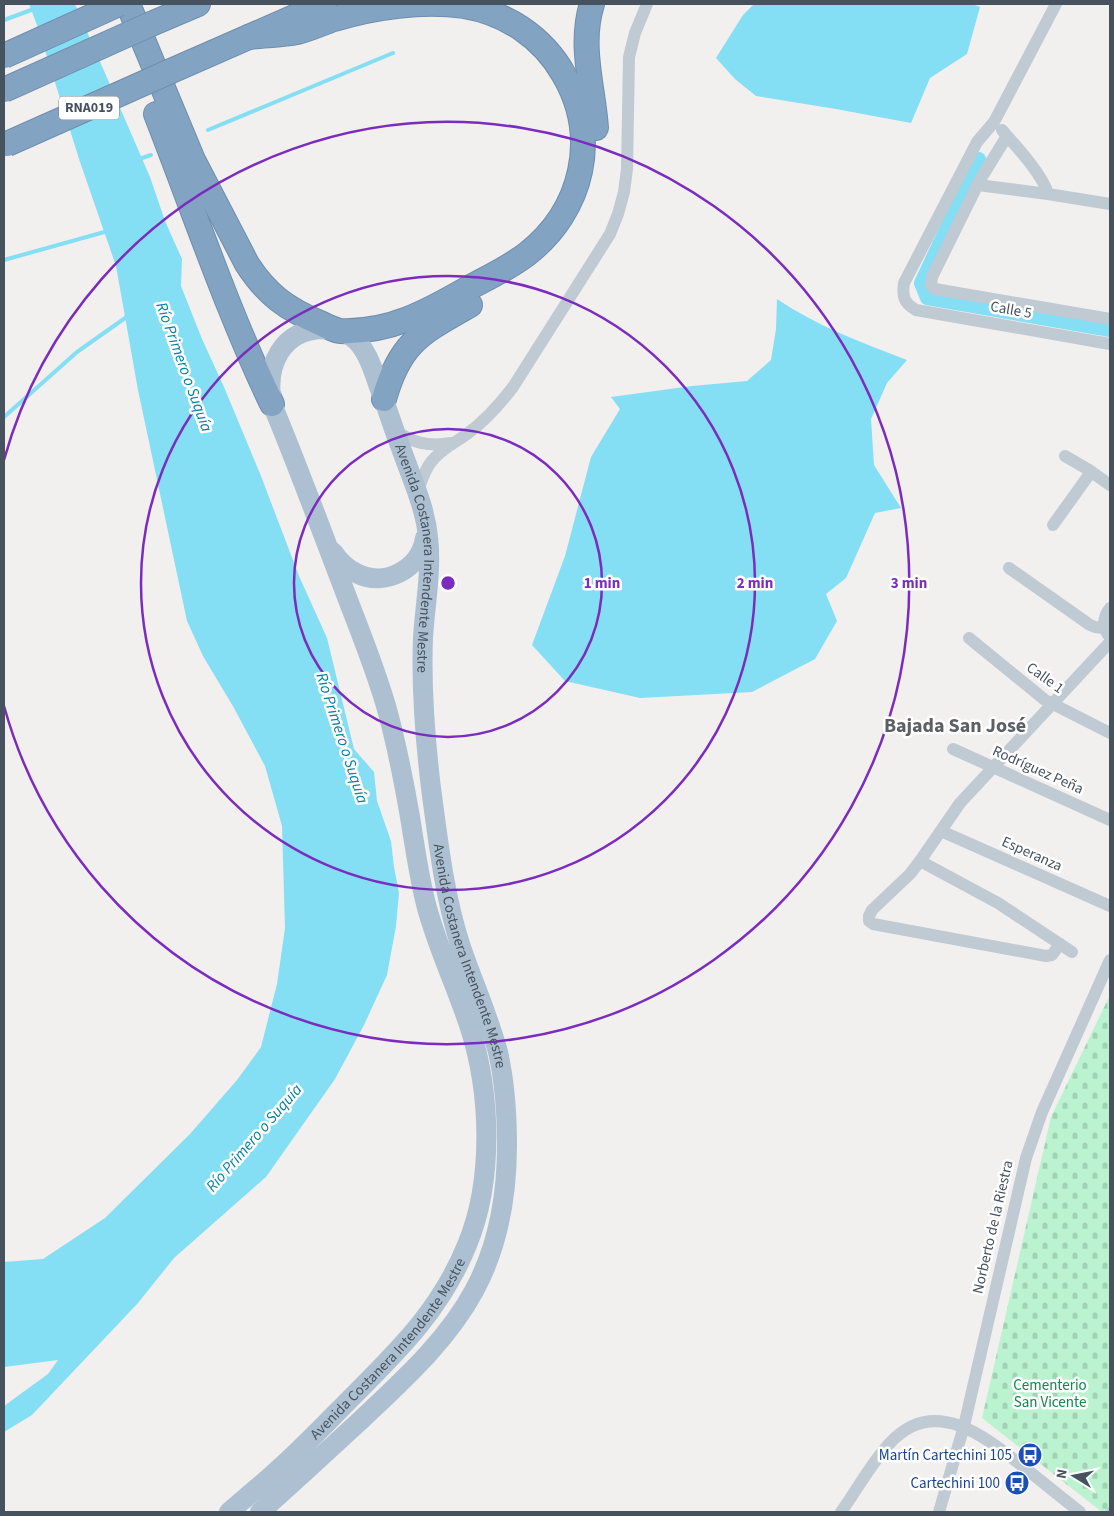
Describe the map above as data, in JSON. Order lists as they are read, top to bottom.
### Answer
{
  "streets": {
    "highway": ["RNA019"],
    "main road": ["Avenida Costanera Intendente Mestre"],
    "street": [
      "Calle 5",
      "Calle 1",
      "Rodríguez Peña",
      "Esperanza",
      "Norberto de la Riestra"
    ]
  },
  "districts": ["Bajada San José"],
  "water": ["Río Primero o Suquía"],
  "parks": ["Cementerio San Vicente"],
  "places": {
    "bus stop": ["Martín Cartechini 105", "Cartechini 100"]
  },
  "north": "left",
  "rings": ["1 min", "2 min", "3 min"]
}
